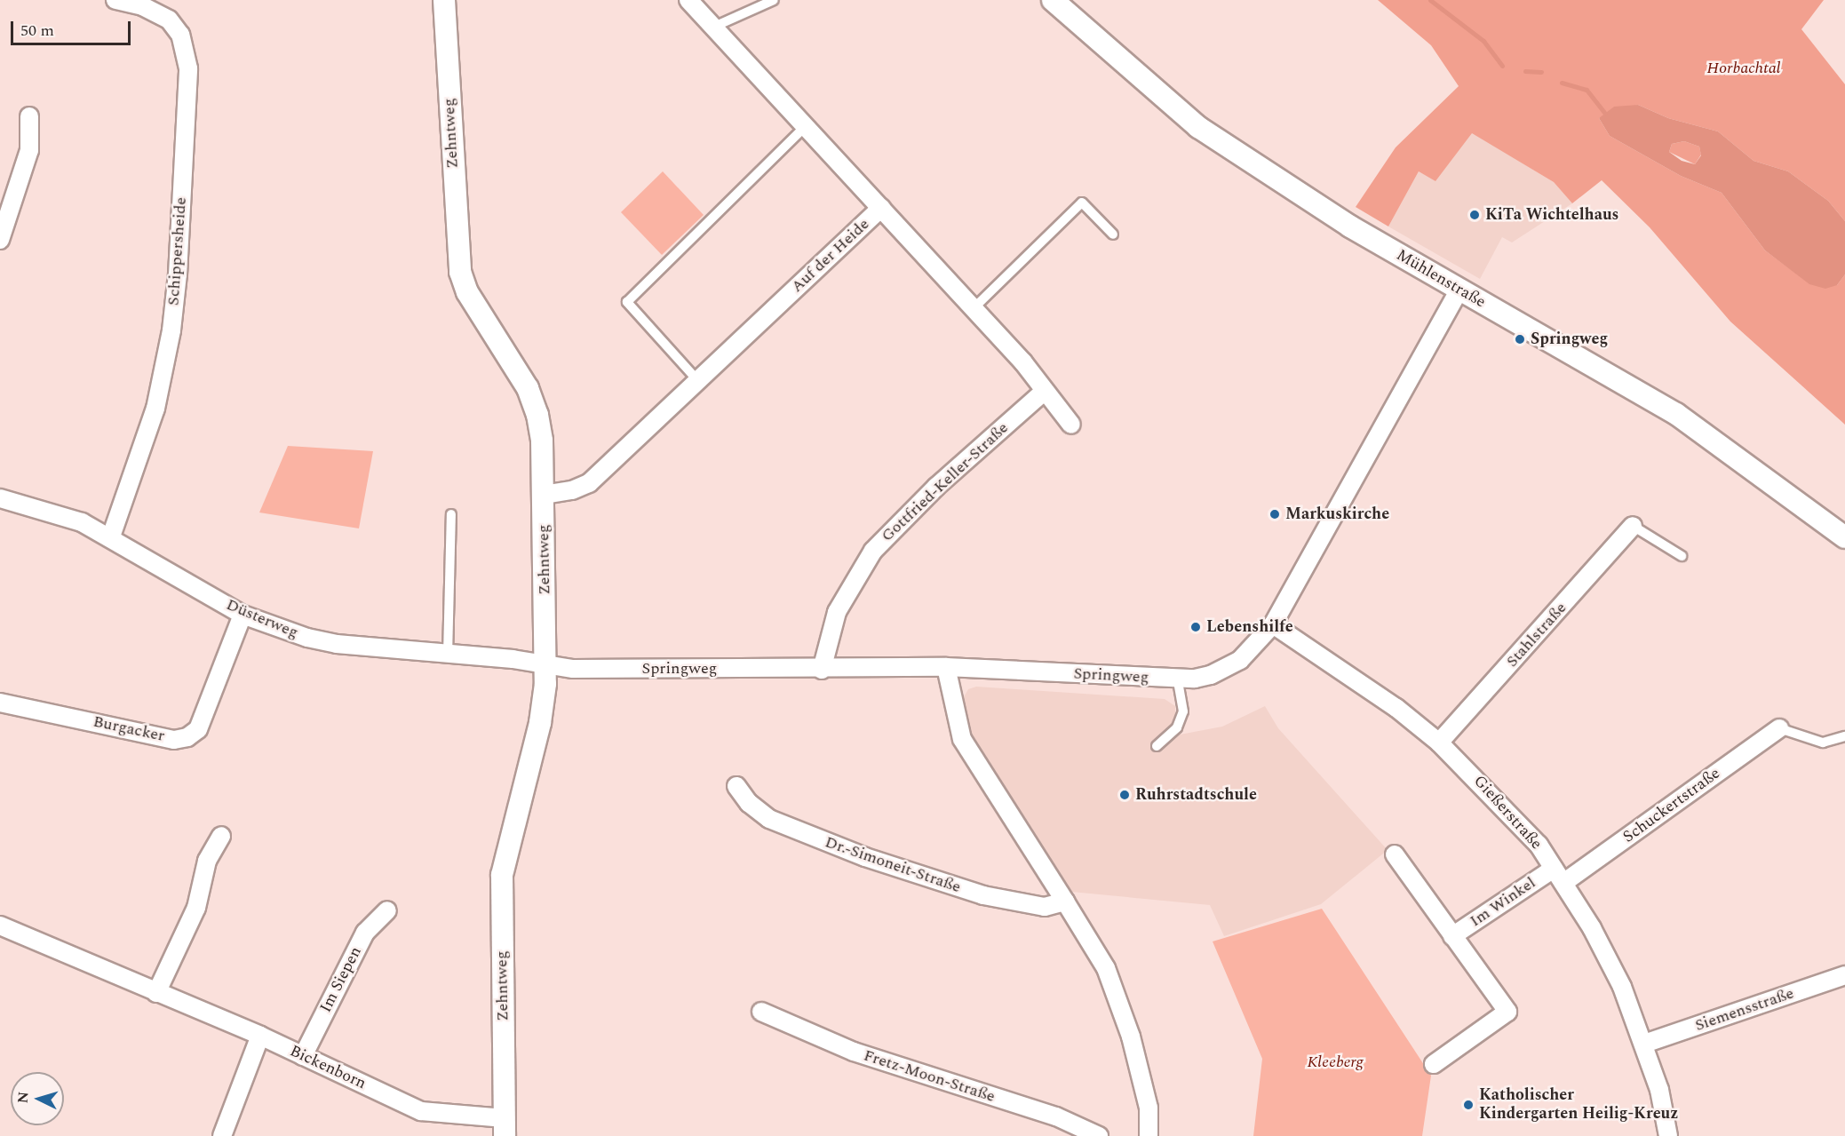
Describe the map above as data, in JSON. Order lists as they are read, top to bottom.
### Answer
{
  "streets": {
    "street": [
      "Zehntweg",
      "Schippersheide",
      "Auf der Heide",
      "Mühlenstraße",
      "Gottfried-Keller-Straße",
      "Düsterweg",
      "Stahlstraße",
      "Springweg",
      "Burgacker",
      "Schuckertstraße",
      "Gießerstraße",
      "Dr.-Simoneit-Straße",
      "Im Winkel",
      "Im Siepen",
      "Siemensstraße",
      "Bickenborn",
      "Fretz-Moon-Straße"
    ]
  },
  "crossings": [
    ["Zehntweg", "Auf der Heide"],
    ["Zehntweg", "Düsterweg"],
    ["Zehntweg", "Springweg"],
    ["Zehntweg", "Bickenborn"],
    ["Schippersheide", "Düsterweg"],
    ["Mühlenstraße", "Springweg"],
    ["Gottfried-Keller-Straße", "Springweg"],
    ["Düsterweg", "Springweg"],
    ["Düsterweg", "Burgacker"],
    ["Stahlstraße", "Gießerstraße"],
    ["Springweg", "Gießerstraße"],
    ["Schuckertstraße", "Gießerstraße"],
    ["Schuckertstraße", "Im Winkel"],
    ["Gießerstraße", "Im Winkel"],
    ["Gießerstraße", "Siemensstraße"],
    ["Im Siepen", "Bickenborn"]
  ],
  "parks": ["Horbachtal", "Kleeberg"],
  "places": [
    "KiTa Wichtelhaus",
    "Springweg",
    "Markuskirche",
    "Lebenshilfe",
    "Ruhrstadtschule",
    "Katholischer Kindergarten Heilig-Kreuz"
  ],
  "scale_bar": "50 m",
  "north": "left"
}
